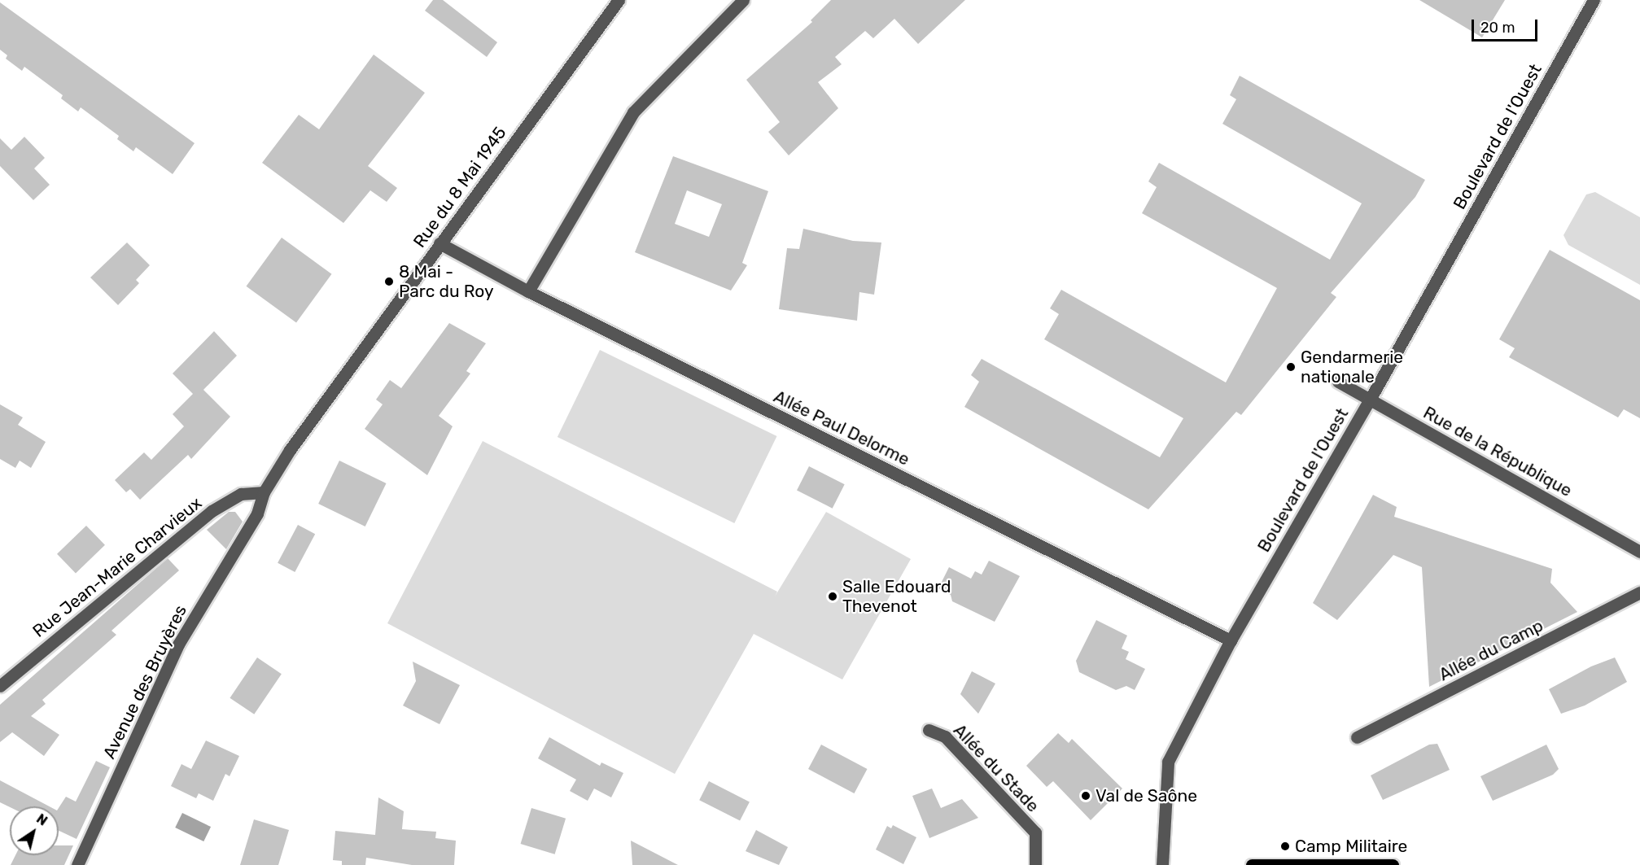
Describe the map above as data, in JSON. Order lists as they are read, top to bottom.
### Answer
{
  "streets": {
    "street": [
      "Boulevard de l'Ouest",
      "Rue du 8 Mai 1945",
      "Allée Paul Delorme",
      "Rue de la République",
      "Rue Jean-Marie Charvieux",
      "Allée du Camp",
      "Avenue des Bruyères",
      "Allée du Stade"
    ]
  },
  "crossings": [
    ["Boulevard de l'Ouest", "Allée Paul Delorme"],
    ["Boulevard de l'Ouest", "Rue de la République"],
    ["Rue du 8 Mai 1945", "Allée Paul Delorme"],
    ["Rue du 8 Mai 1945", "Rue Jean-Marie Charvieux"],
    ["Rue du 8 Mai 1945", "Avenue des Bruyères"],
    ["Rue Jean-Marie Charvieux", "Avenue des Bruyères"]
  ],
  "places": [
    "8 Mai - Parc du Roy",
    "Gendarmerie nationale",
    "Salle Edouard Thevenot",
    "Val de Saône",
    "Camp Militaire"
  ],
  "scale_bar": "20 m",
  "north": "top right"
}
